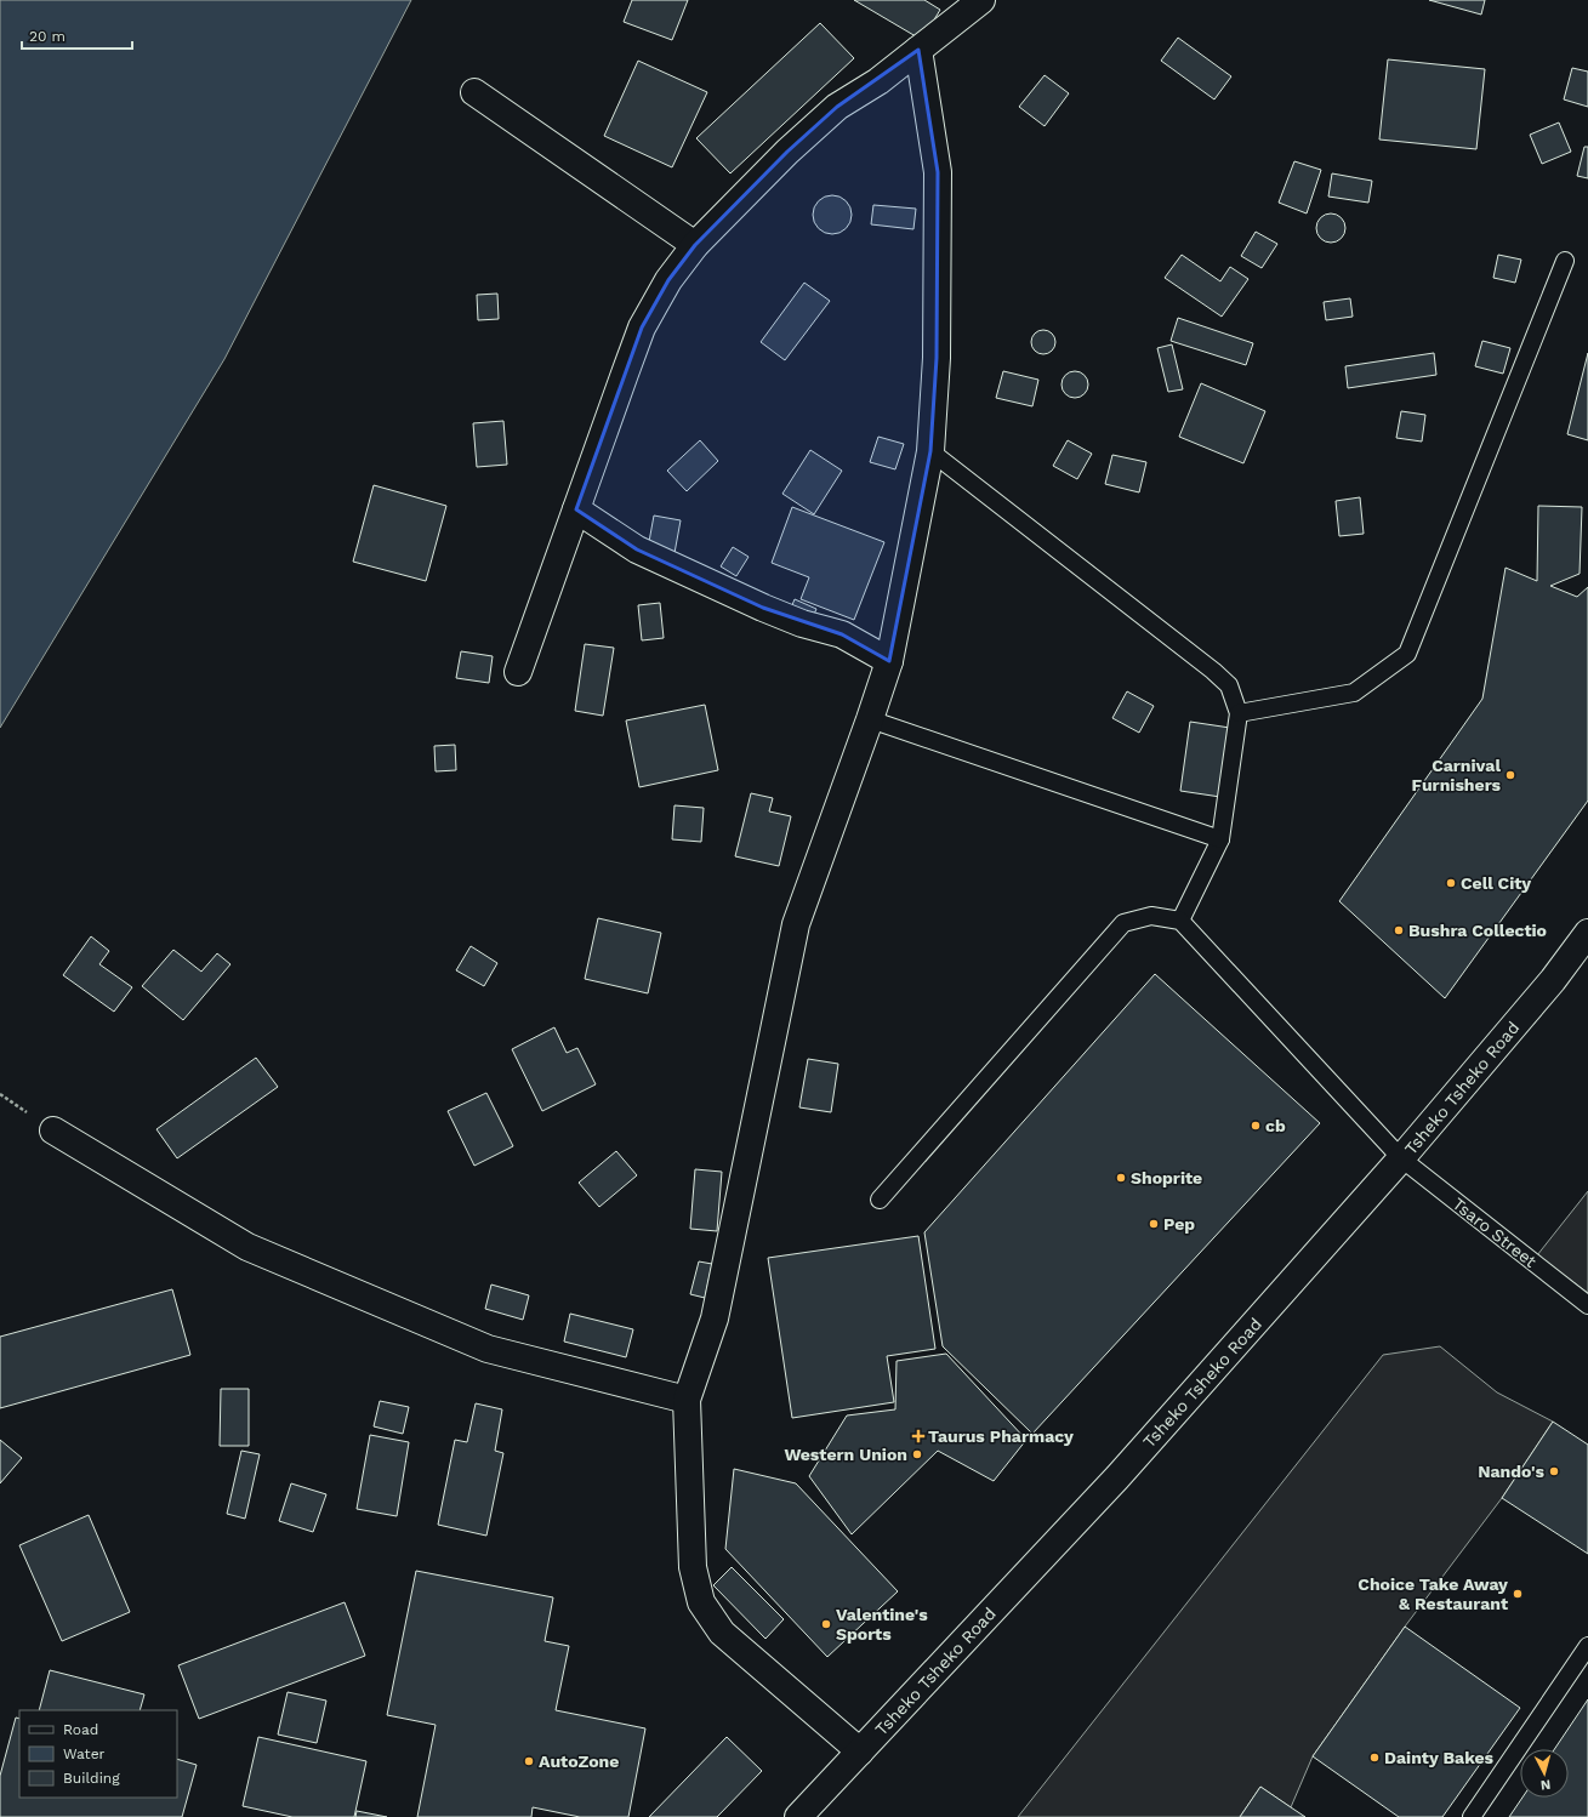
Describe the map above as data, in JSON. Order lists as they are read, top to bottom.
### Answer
{
  "streets": {
    "main road": ["Tsheko Tsheko Road"],
    "lane": ["Tsaro Street"]
  },
  "crossings": [
    ["Tsheko Tsheko Road", "Tsaro Street"]
  ],
  "places": {
    "other": [
      "Carnival Furnishers",
      "Cell City",
      "Bushra Collectio",
      "cb",
      "Shoprite",
      "Pep",
      "Western Union",
      "Nando's",
      "Choice Take Away & Restaurant",
      "Valentine's Sports",
      "Dainty Bakes",
      "AutoZone"
    ],
    "health": ["Taurus Pharmacy"]
  },
  "legend": ["Road", "Water", "Building"],
  "scale_bar": "20 m",
  "north": "bottom"
}
